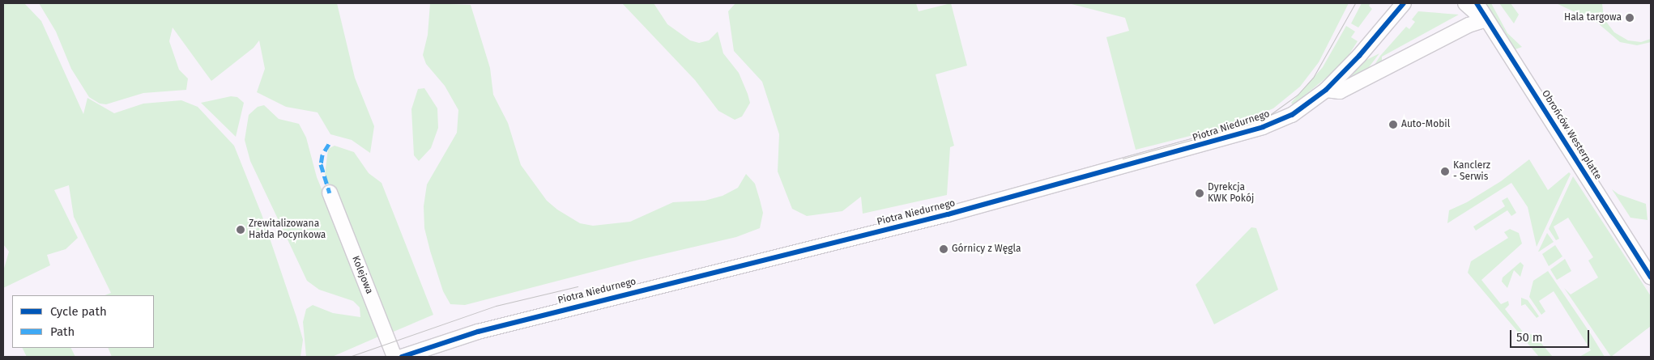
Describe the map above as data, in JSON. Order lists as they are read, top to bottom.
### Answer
{
  "streets": {
    "street": ["Piotra Niedurnego", "Obrońców Westerplatte", "Kolejowa"]
  },
  "places": [
    "Hala targowa",
    "Auto-Mobil",
    "Kanclerz - Serwis",
    "Dyrekcja KWK Pokój",
    "Zrewitalizowana Hałda Pocynkowa",
    "Górnicy z Węgla"
  ],
  "legend": ["Cycle path", "Path"],
  "scale_bar": "50 m"
}
